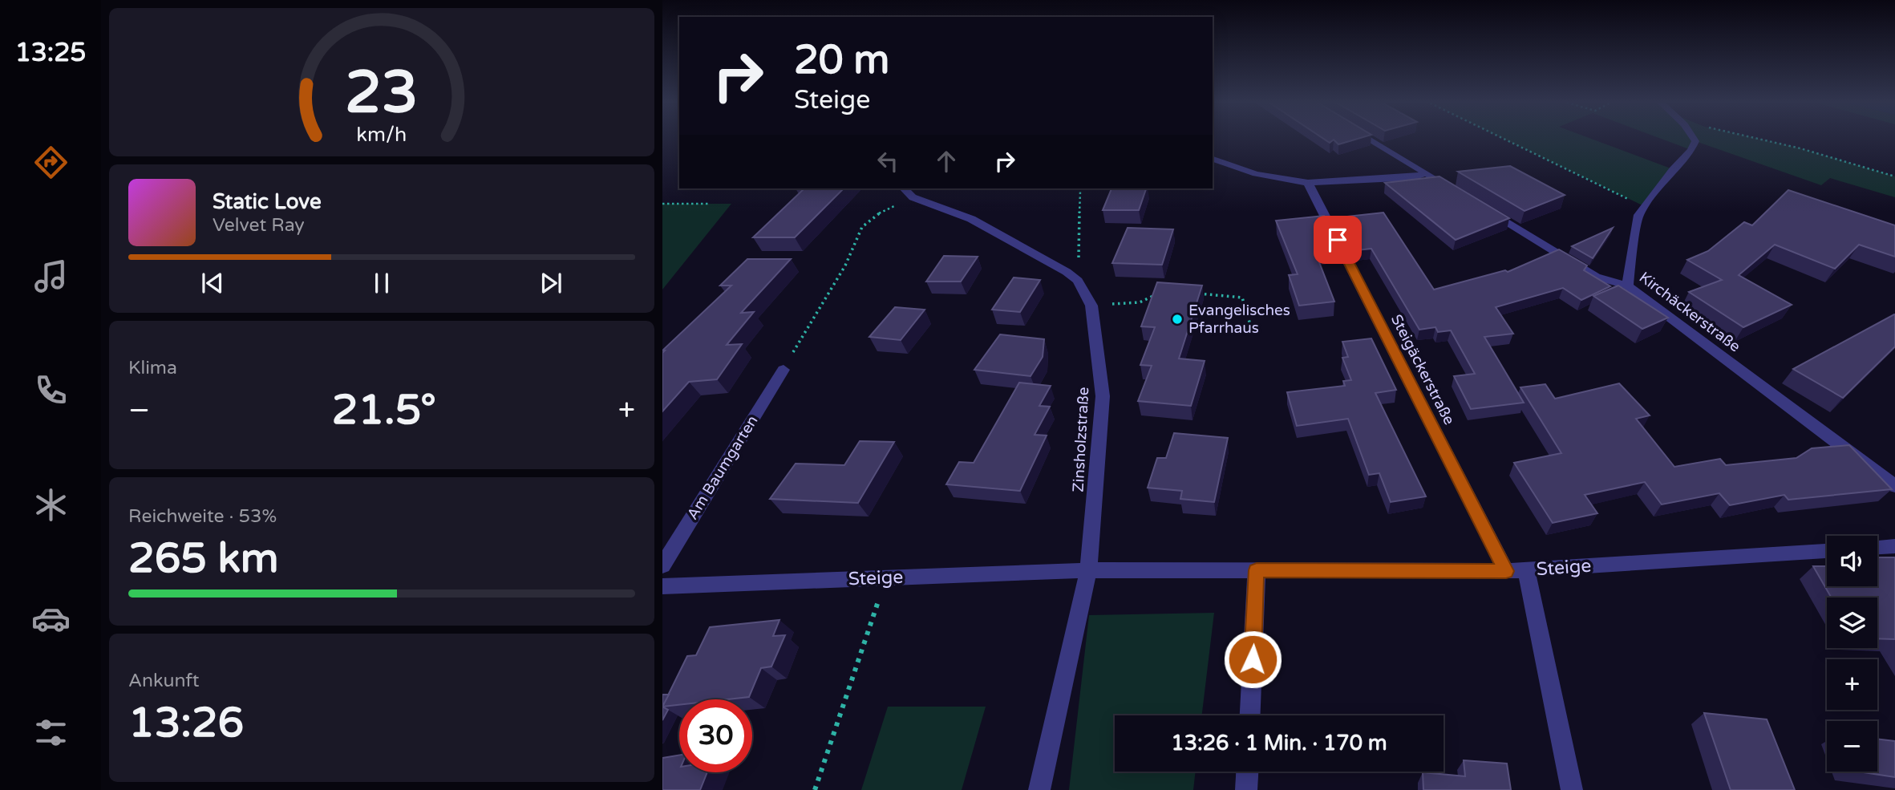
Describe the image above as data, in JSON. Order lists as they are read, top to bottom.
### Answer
{
  "streets": {
    "street": [
      "Kirchäckerstraße",
      "Steigäckerstraße",
      "Zinsholzstraße",
      "Am Baumgarten",
      "Steige"
    ]
  },
  "crossings": [
    ["Steigäckerstraße", "Steige"],
    ["Zinsholzstraße", "Steige"]
  ],
  "places": ["Evangelisches Pfarrhaus"],
  "page": {
    "tabs": "13:25",
    "turn": ["20 m", "Steige"],
    "song": ["Static Love", "Velvet Ray"],
    "tile": [
      "Klima",
      ["Reichweite · 53%", "265 km"],
      ["Ankunft", "13:26"]
    ],
    "heat": ["−", "21.5°", "+"],
    "map_buttons": ["+", "−"],
    "limit": "30",
    "trip": "13:26 · 1 Min. · 170 m",
    "gauge": ["23", "km/h"]
  }
}
